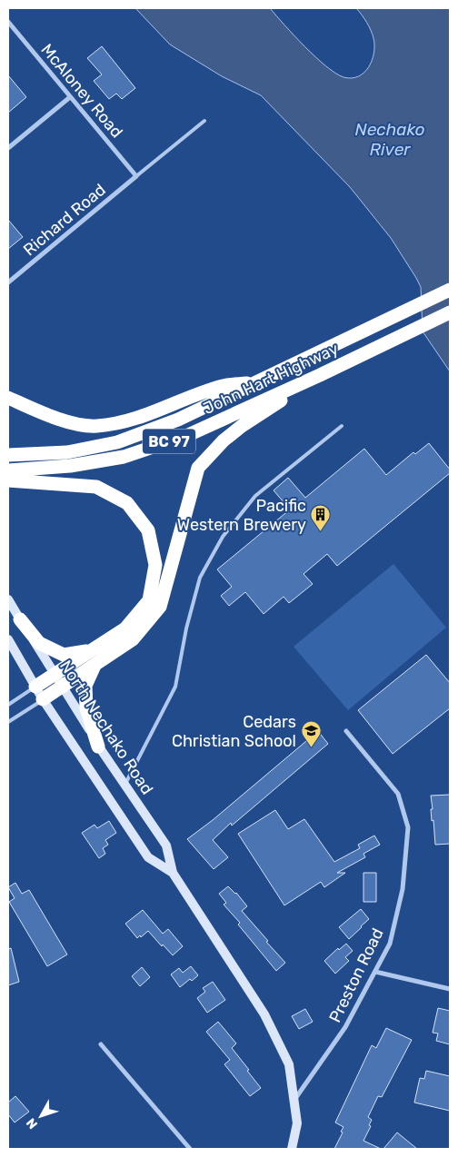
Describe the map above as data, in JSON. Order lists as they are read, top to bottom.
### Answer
{
  "streets": {
    "highway": ["John Hart Highway", "BC 97"],
    "main road": ["North Nechako Road"],
    "street": ["McAloney Road", "Richard Road", "Preston Road"]
  },
  "crossings": [
    ["McAloney Road", "Richard Road"],
    ["North Nechako Road", "Preston Road"]
  ],
  "water": ["Nechako River"],
  "places": {
    "building": ["Pacific Western Brewery"],
    "school or university": ["Cedars Christian School"]
  },
  "north": "bottom left"
}
